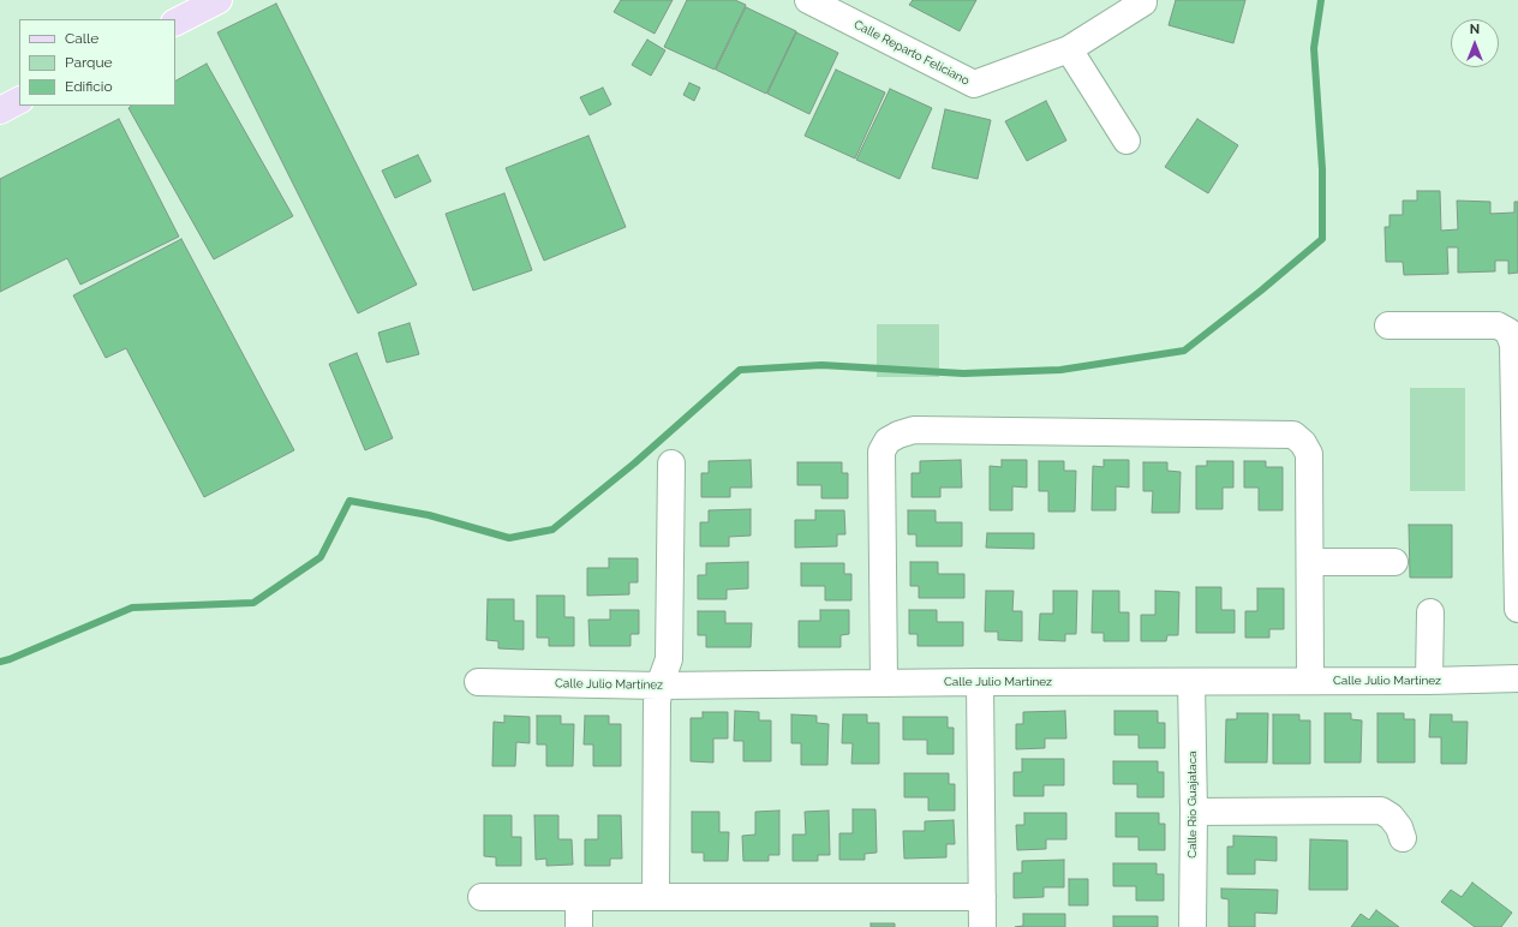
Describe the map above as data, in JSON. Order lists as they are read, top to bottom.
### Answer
{
  "streets": {
    "street": ["Calle Reparto Feliciano", "Calle Julio Martínez", "Calle Río Guajataca"]
  },
  "crossings": [
    ["Calle Julio Martínez", "Calle Río Guajataca"]
  ],
  "legend": ["Calle", "Parque", "Edificio"],
  "north": "top"
}
